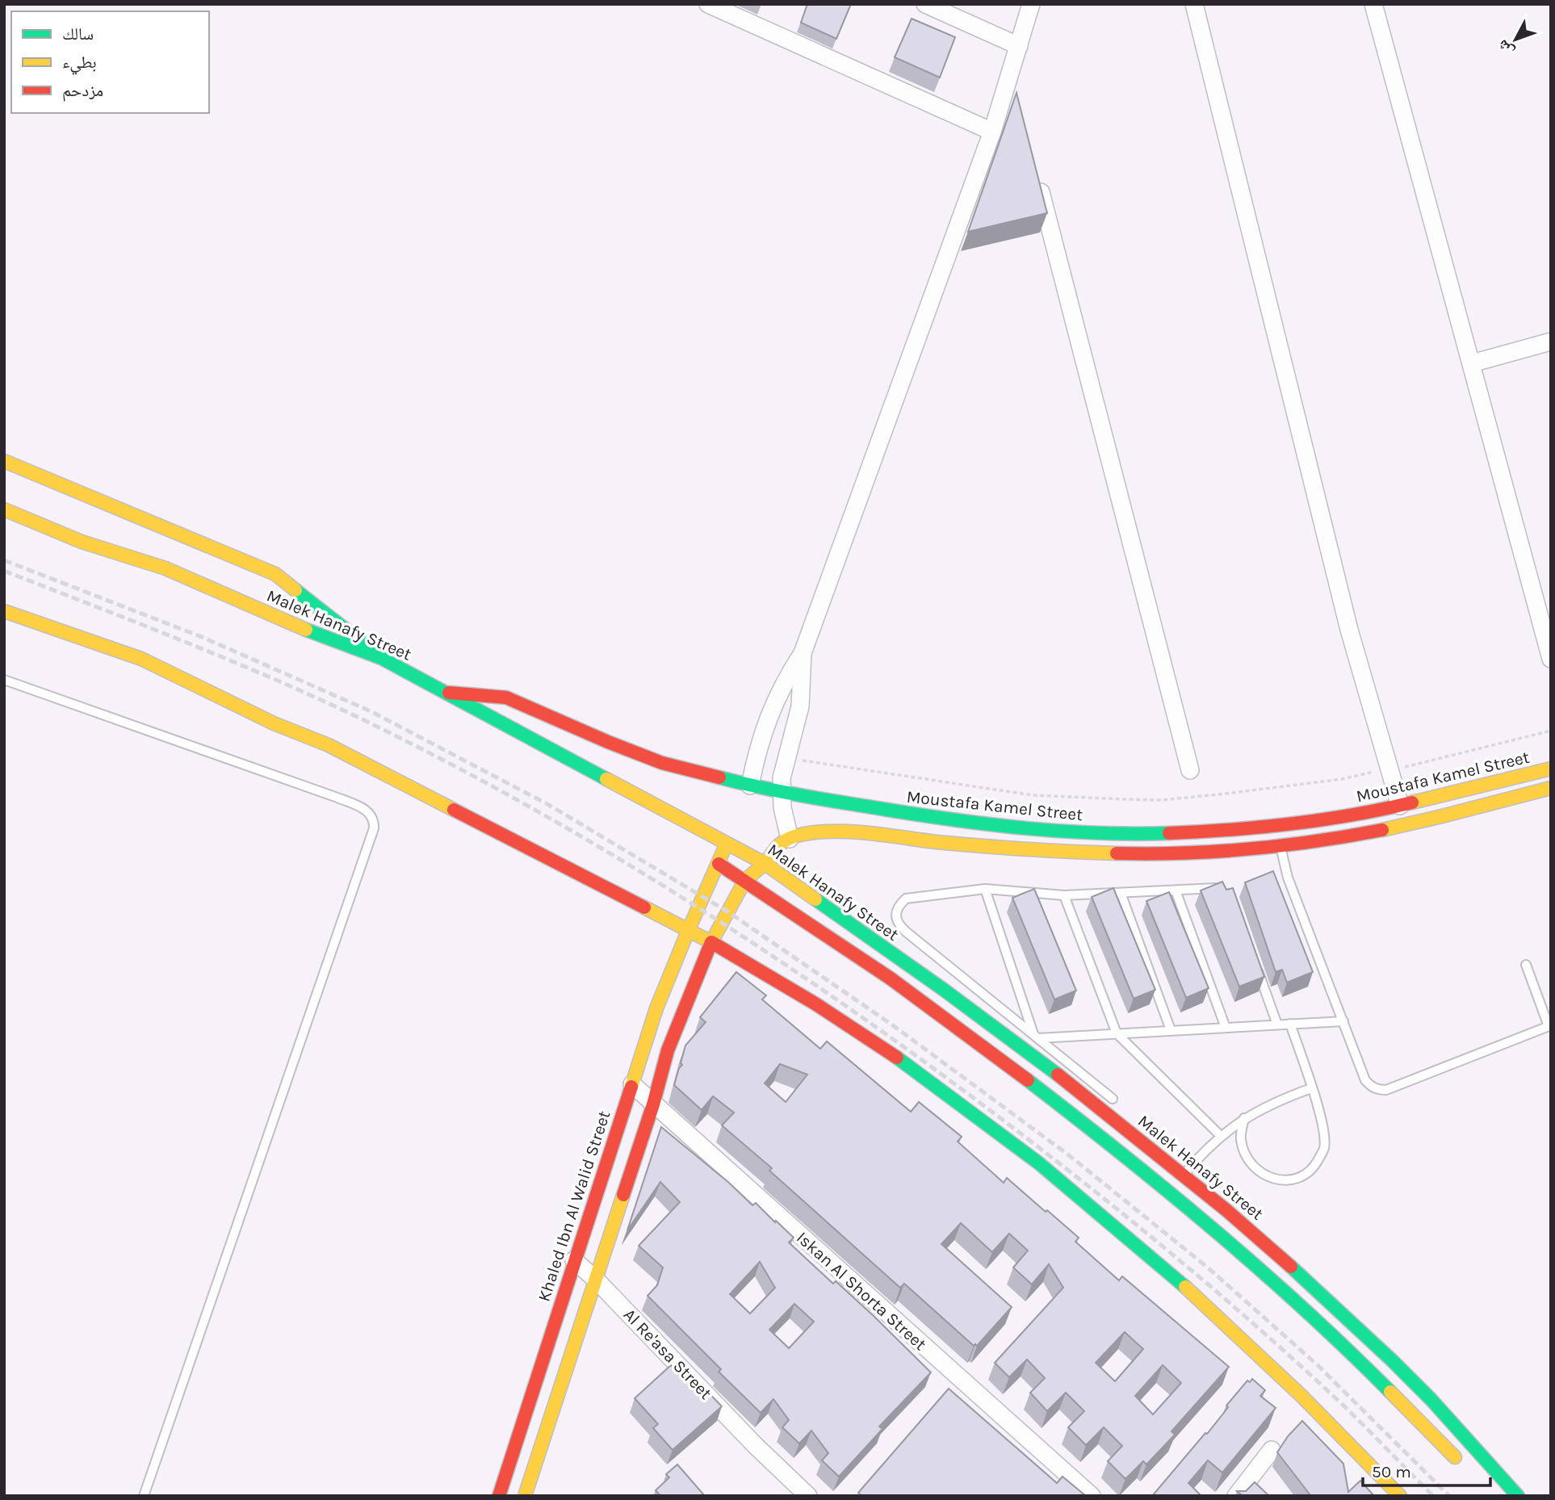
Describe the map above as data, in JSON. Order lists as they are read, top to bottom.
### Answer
{
  "streets": {
    "main road": ["Malek Hanafy Street", "Moustafa Kamel Street", "Khaled Ibn Al Walid Street"],
    "street": ["Iskan Al Shorta Street", "Al Re'asa Street"]
  },
  "crossings": [
    ["Malek Hanafy Street", "Moustafa Kamel Street"],
    ["Malek Hanafy Street", "Khaled Ibn Al Walid Street"],
    ["Khaled Ibn Al Walid Street", "Iskan Al Shorta Street"],
    ["Khaled Ibn Al Walid Street", "Al Re'asa Street"]
  ],
  "legend": ["سالك", "بطيء", "مزدحم"],
  "scale_bar": "50 m",
  "north": "bottom left"
}
